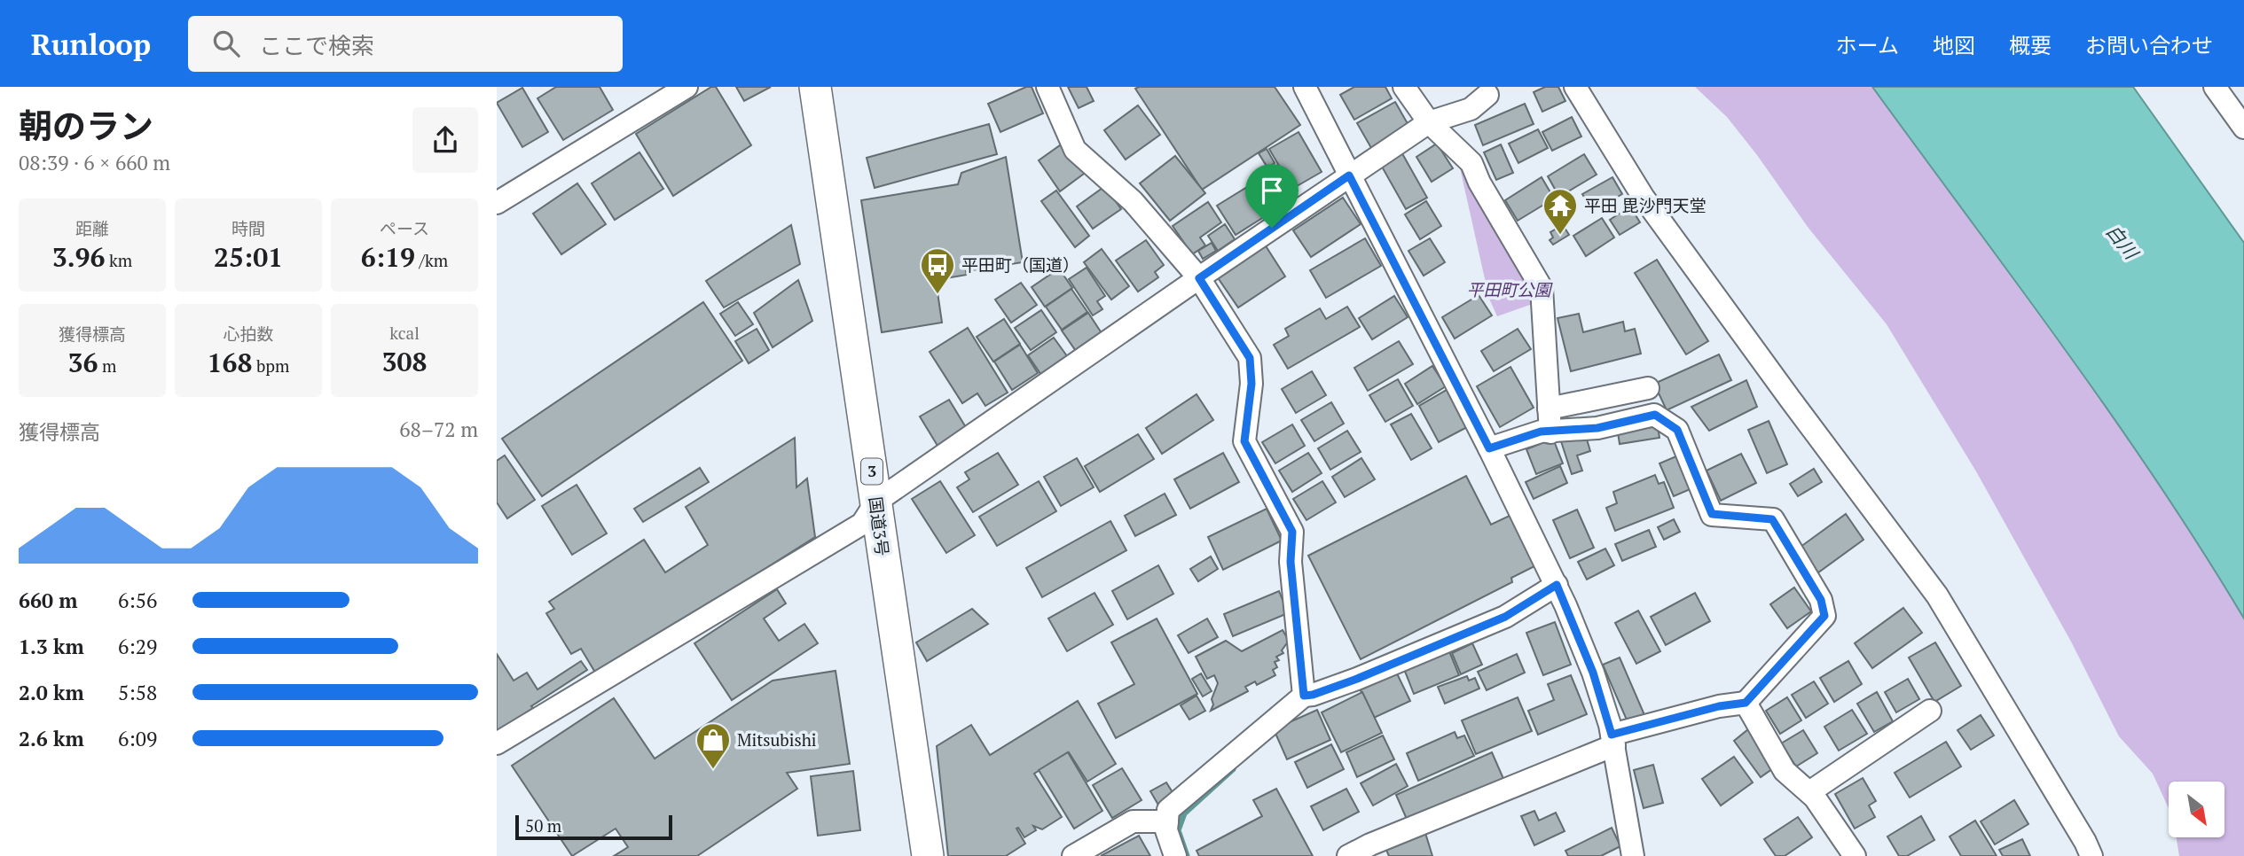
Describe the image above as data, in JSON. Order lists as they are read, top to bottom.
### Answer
{
  "streets": {
    "highway": ["3", "国道3号"]
  },
  "water": ["白川"],
  "parks": ["平田町公園"],
  "places": {
    "temple": ["平田 毘沙門天堂"],
    "bus stop": ["平田町（国道）"],
    "shop": ["Mitsubishi"]
  },
  "scale_bar": "50 m",
  "north": "bottom right",
  "page": {
    "header": "Runloop",
    "search": "ここで検索",
    "nav": [
      "ホーム",
      "地図",
      "概要",
      "お問い合わせ"
    ],
    "heading": ["朝のラン", "08:39 · 6 × 660 m"],
    "stats": [
      ["距離", "3.96 km"],
      ["時間", "25:01"],
      ["ペース", "6:19 /km"],
      ["獲得標高", "36 m"],
      ["心拍数", "168 bpm"],
      ["kcal", "308"]
    ],
    "chart": ["獲得標高", "68–72 m"],
    "list": [
      {
        "name": "660 m",
        "note": "6:56"
      },
      {
        "name": "1.3 km",
        "note": "6:29"
      },
      {
        "name": "2.0 km",
        "note": "5:58"
      },
      {
        "name": "2.6 km",
        "note": "6:09"
      }
    ],
    "scale": "50 m"
  }
}
